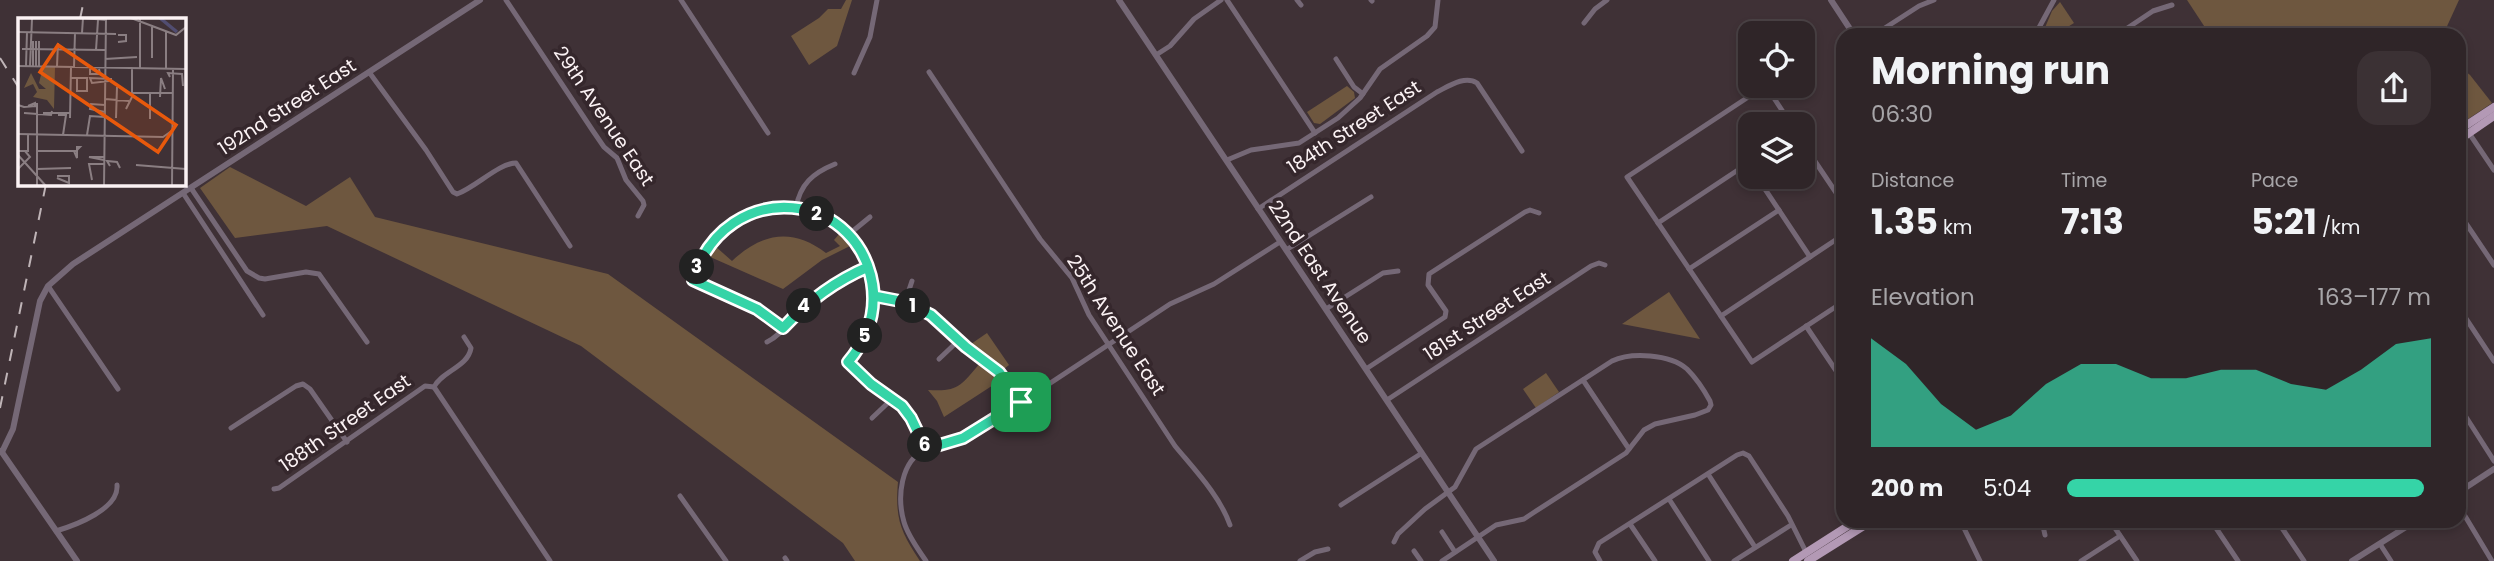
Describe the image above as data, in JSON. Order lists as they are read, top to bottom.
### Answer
{
  "streets": {
    "street": [
      "192nd Street East",
      "29th Avenue East",
      "184th Street East",
      "22nd East Avenue",
      "181st Street East",
      "25th Avenue East",
      "188th Street East"
    ]
  },
  "crossings": [
    ["184th Street East", "22nd East Avenue"],
    ["22nd East Avenue", "181st Street East"]
  ],
  "page": {
    "heading": ["Morning run", "06:30"],
    "stats": [
      ["Distance", "1.35 km"],
      ["Time", "7:13"],
      ["Pace", "5:21 /km"]
    ],
    "pins": [
      "2",
      "3",
      "1",
      "4",
      "5",
      "6"
    ],
    "chart": ["Elevation", "163–177 m"],
    "list": [
      {
        "name": "200 m",
        "note": "5:04"
      }
    ]
  }
}
